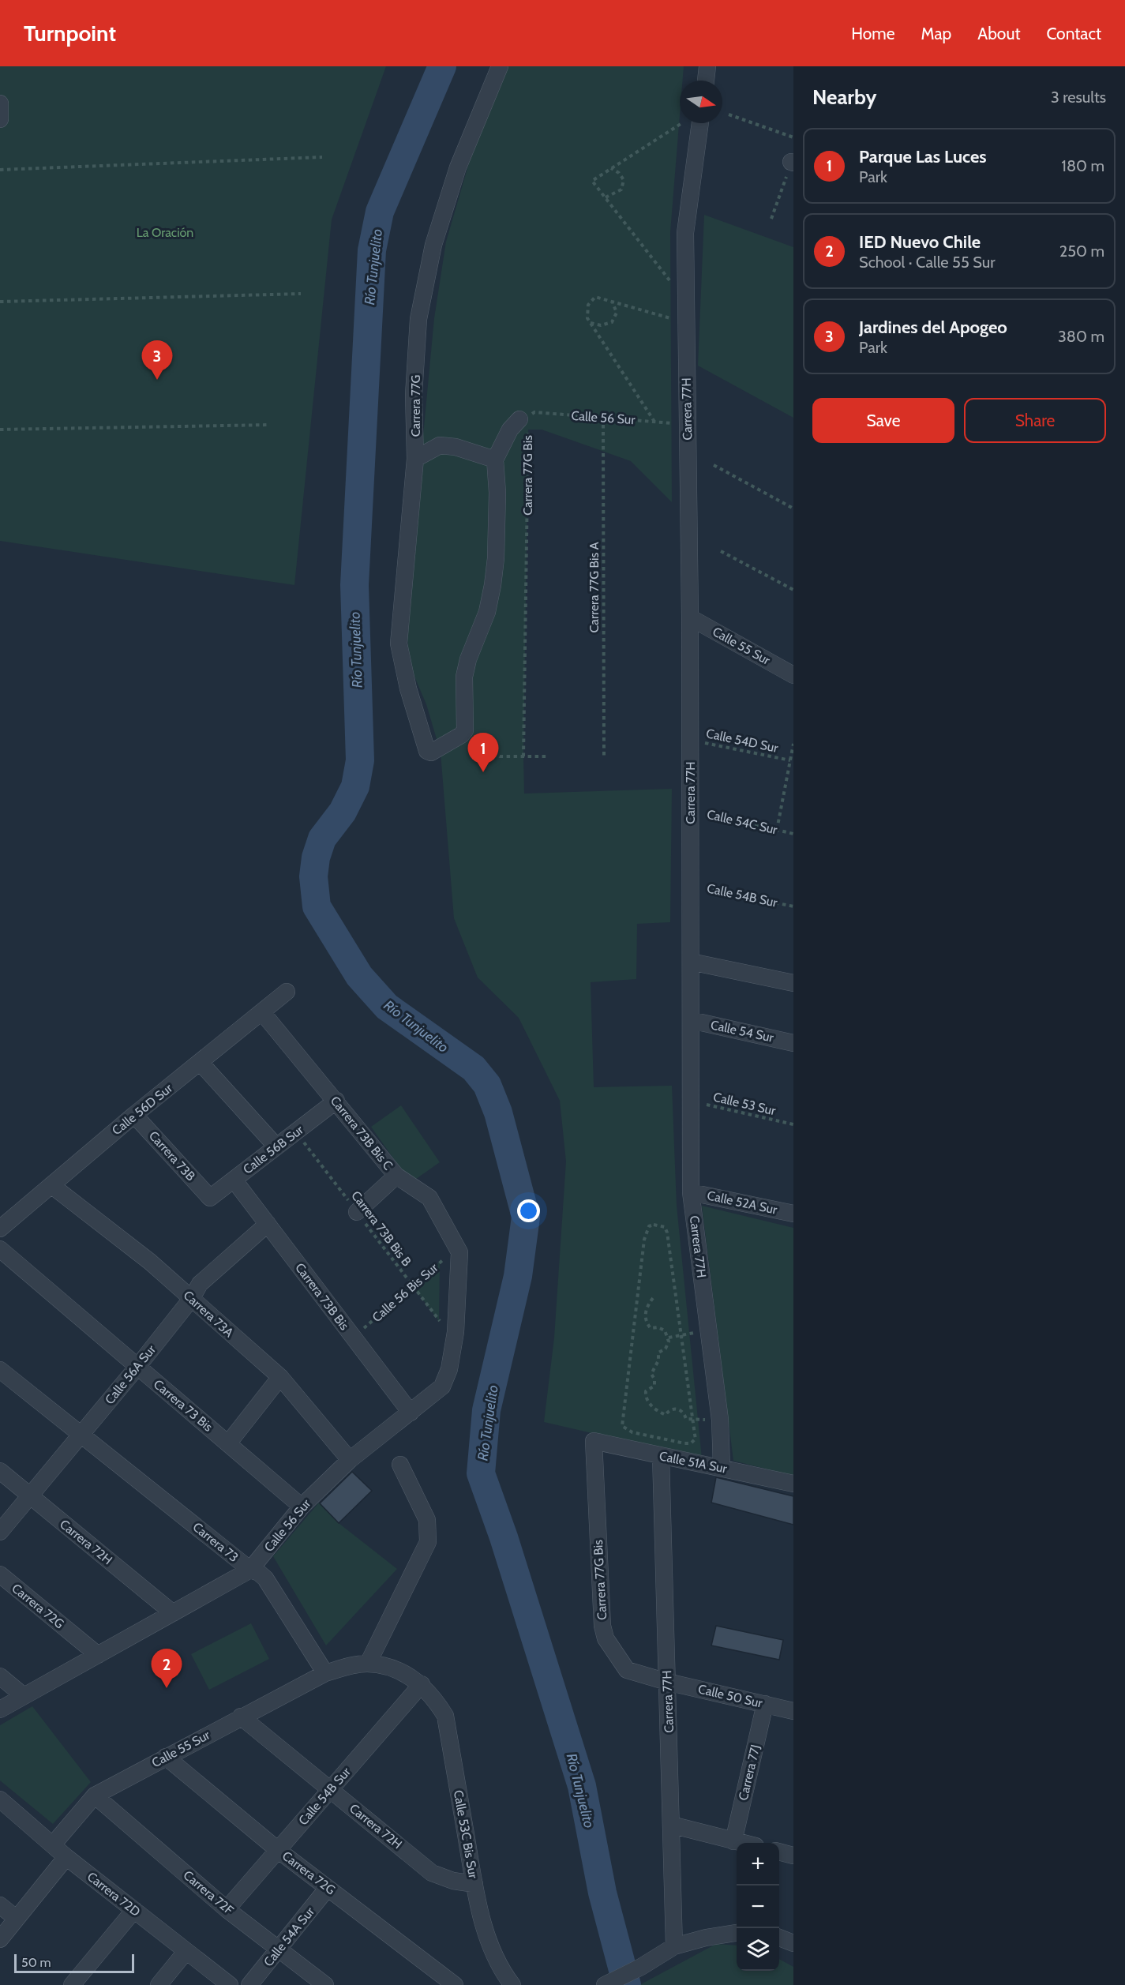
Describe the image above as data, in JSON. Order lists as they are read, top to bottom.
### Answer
{
  "streets": {
    "street": [
      "Carrera 77G",
      "Carrera 77H",
      "Calle 56 Sur",
      "Carrera 77G Bis",
      "Calle 55 Sur",
      "Calle 54B Sur",
      "Calle 54 Sur",
      "Calle 56D Sur",
      "Carrera 73B Bis C",
      "Calle 56B Sur",
      "Carrera 73B",
      "Calle 52A Sur",
      "Carrera 73B Bis",
      "Carrera 73A",
      "Calle 56A Sur",
      "Carrera 73 Bis",
      "Calle 51A Sur",
      "Carrera 72H",
      "Carrera 73",
      "Carrera 72G",
      "Calle 50 Sur",
      "Carrera 77J",
      "Calle 53C Bis Sur",
      "Carrera 72F",
      "Carrera 72D",
      "Calle 54A Sur"
    ],
    "path": [
      "Carrera 77G Bis A",
      "Calle 54D Sur",
      "Calle 54C Sur",
      "Calle 53 Sur",
      "Carrera 73B Bis B",
      "Calle 56 Bis Sur"
    ]
  },
  "crossings": [
    ["Carrera 77G", "Carrera 77G Bis"],
    ["Carrera 77H", "Calle 56 Sur"],
    ["Carrera 77H", "Carrera 77G Bis"],
    ["Carrera 77H", "Calle 55 Sur"],
    ["Carrera 77H", "Calle 54D Sur"],
    ["Carrera 77H", "Calle 54C Sur"],
    ["Carrera 77H", "Calle 54B Sur"],
    ["Carrera 77H", "Calle 54 Sur"],
    ["Carrera 77H", "Calle 53 Sur"],
    ["Carrera 77H", "Calle 52A Sur"],
    ["Carrera 77H", "Calle 51A Sur"],
    ["Carrera 77H", "Calle 50 Sur"],
    ["Calle 56 Sur", "Carrera 77G Bis"],
    ["Calle 56 Sur", "Carrera 77G Bis A"],
    ["Calle 56 Sur", "Carrera 73B Bis C"],
    ["Calle 56 Sur", "Carrera 73B Bis B"],
    ["Calle 56 Sur", "Calle 56 Bis Sur"],
    ["Calle 56 Sur", "Carrera 73B Bis"],
    ["Calle 56 Sur", "Carrera 73A"],
    ["Calle 56 Sur", "Carrera 73 Bis"],
    ["Calle 56 Sur", "Carrera 72H"],
    ["Calle 56 Sur", "Carrera 73"],
    ["Calle 56 Sur", "Carrera 72G"],
    ["Carrera 77G Bis", "Calle 51A Sur"],
    ["Carrera 77G Bis", "Calle 50 Sur"],
    ["Calle 55 Sur", "Carrera 72H"],
    ["Calle 55 Sur", "Carrera 73"],
    ["Calle 55 Sur", "Carrera 72G"],
    ["Calle 55 Sur", "Carrera 72F"],
    ["Calle 55 Sur", "Carrera 72D"],
    ["Calle 54B Sur", "Carrera 72H"],
    ["Calle 54B Sur", "Carrera 72G"],
    ["Calle 54B Sur", "Calle 53C Bis Sur"],
    ["Calle 54B Sur", "Carrera 72F"],
    ["Calle 56D Sur", "Carrera 73B Bis C"],
    ["Calle 56D Sur", "Carrera 73B"],
    ["Calle 56D Sur", "Carrera 73A"],
    ["Carrera 73B Bis C", "Calle 56B Sur"],
    ["Carrera 73B Bis C", "Calle 56 Bis Sur"],
    ["Calle 56B Sur", "Carrera 73B"],
    ["Calle 56B Sur", "Carrera 73B Bis B"],
    ["Calle 56B Sur", "Carrera 73B Bis"],
    ["Carrera 73B Bis B", "Calle 56 Bis Sur"],
    ["Calle 56 Bis Sur", "Carrera 73B Bis"],
    ["Carrera 73B Bis", "Calle 56A Sur"],
    ["Carrera 73A", "Calle 56A Sur"],
    ["Calle 56A Sur", "Carrera 73 Bis"],
    ["Calle 56A Sur", "Carrera 72H"],
    ["Calle 56A Sur", "Carrera 73"],
    ["Carrera 72H", "Calle 53C Bis Sur"],
    ["Carrera 72G", "Calle 54A Sur"],
    ["Calle 50 Sur", "Carrera 77J"],
    ["Carrera 72F", "Calle 54A Sur"]
  ],
  "water": ["Río Tunjuelito"],
  "parks": ["La Oración"],
  "scale_bar": "50 m",
  "north": "right",
  "page": {
    "header": "Turnpoint",
    "nav": [
      "Home",
      "Map",
      "About",
      "Contact"
    ],
    "heading": ["Nearby", "3 results"],
    "list": [
      {
        "mark": "1",
        "name": "Parque Las Luces",
        "note": "Park",
        "value": "180 m"
      },
      {
        "mark": "2",
        "name": "IED Nuevo Chile",
        "note": "School · Calle 55 Sur",
        "value": "250 m"
      },
      {
        "mark": "3",
        "name": "Jardines del Apogeo",
        "note": "Park",
        "value": "380 m"
      }
    ],
    "pins": ["3", "1", "2"],
    "buttons": ["Save", "Share"],
    "map_buttons": ["+", "−"],
    "scale": "50 m"
  }
}
